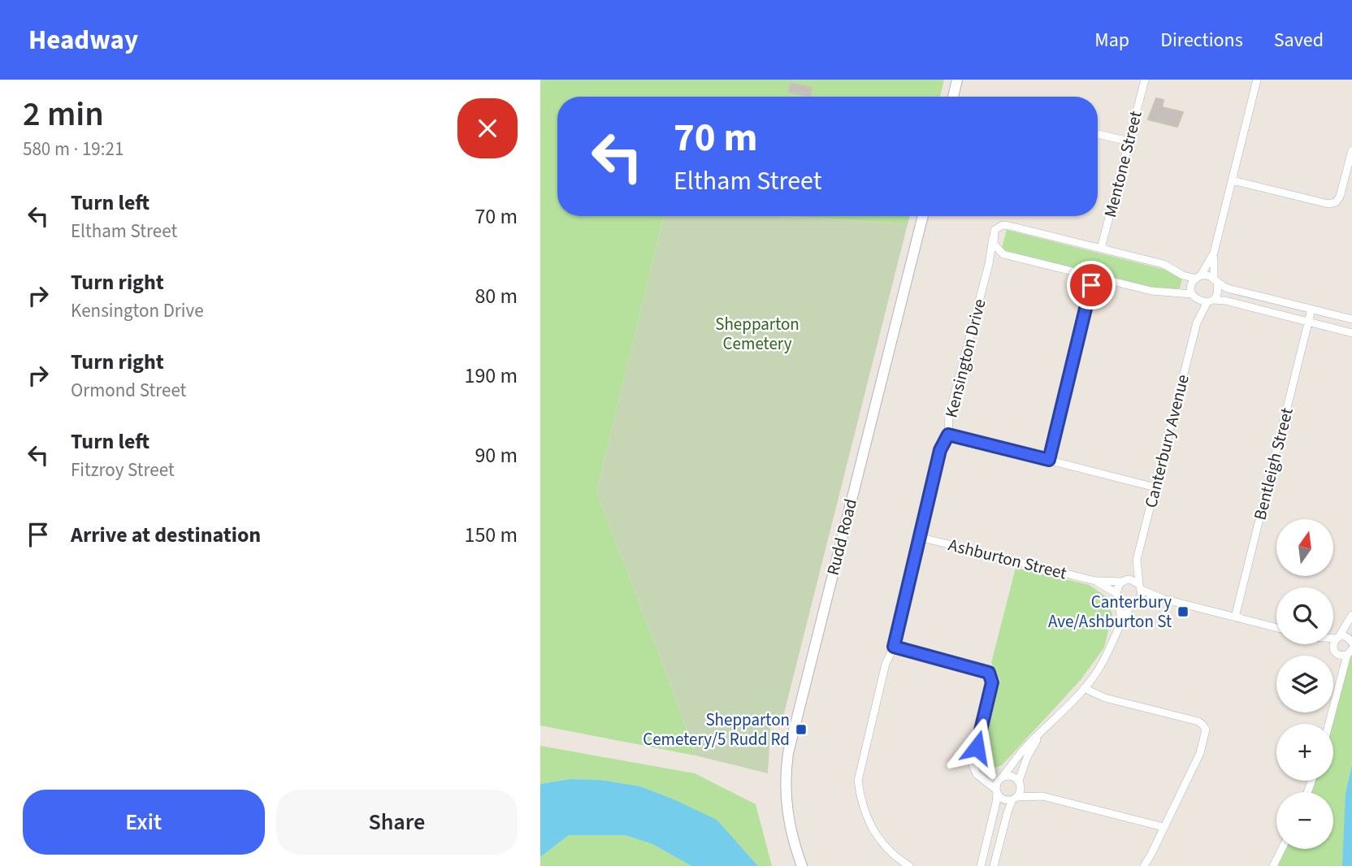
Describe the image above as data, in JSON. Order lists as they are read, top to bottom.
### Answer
{
  "streets": {
    "street": [
      "Mentone Street",
      "Kensington Drive",
      "Canterbury Avenue",
      "Bentleigh Street",
      "Rudd Road",
      "Ashburton Street"
    ]
  },
  "crossings": [
    ["Kensington Drive", "Ashburton Street"],
    ["Canterbury Avenue", "Ashburton Street"]
  ],
  "parks": ["Shepparton Cemetery"],
  "places": {
    "transit": ["Canterbury Ave/Ashburton St", "Shepparton Cemetery/5 Rudd Rd"]
  },
  "north": "top",
  "page": {
    "header": "Headway",
    "nav": ["Map", "Directions", "Saved"],
    "heading": ["2 min", "580 m · 19:21"],
    "turn": ["70 m", "Eltham Street"],
    "list": [
      {
        "name": "Turn left",
        "note": "Eltham Street",
        "value": "70 m"
      },
      {
        "name": "Turn right",
        "note": "Kensington Drive",
        "value": "80 m"
      },
      {
        "name": "Turn right",
        "note": "Ormond Street",
        "value": "190 m"
      },
      {
        "name": "Turn left",
        "note": "Fitzroy Street",
        "value": "90 m"
      },
      {
        "name": "Arrive at destination",
        "value": "150 m"
      }
    ],
    "map_buttons": ["+", "−"],
    "buttons": ["Exit", "Share"]
  }
}
